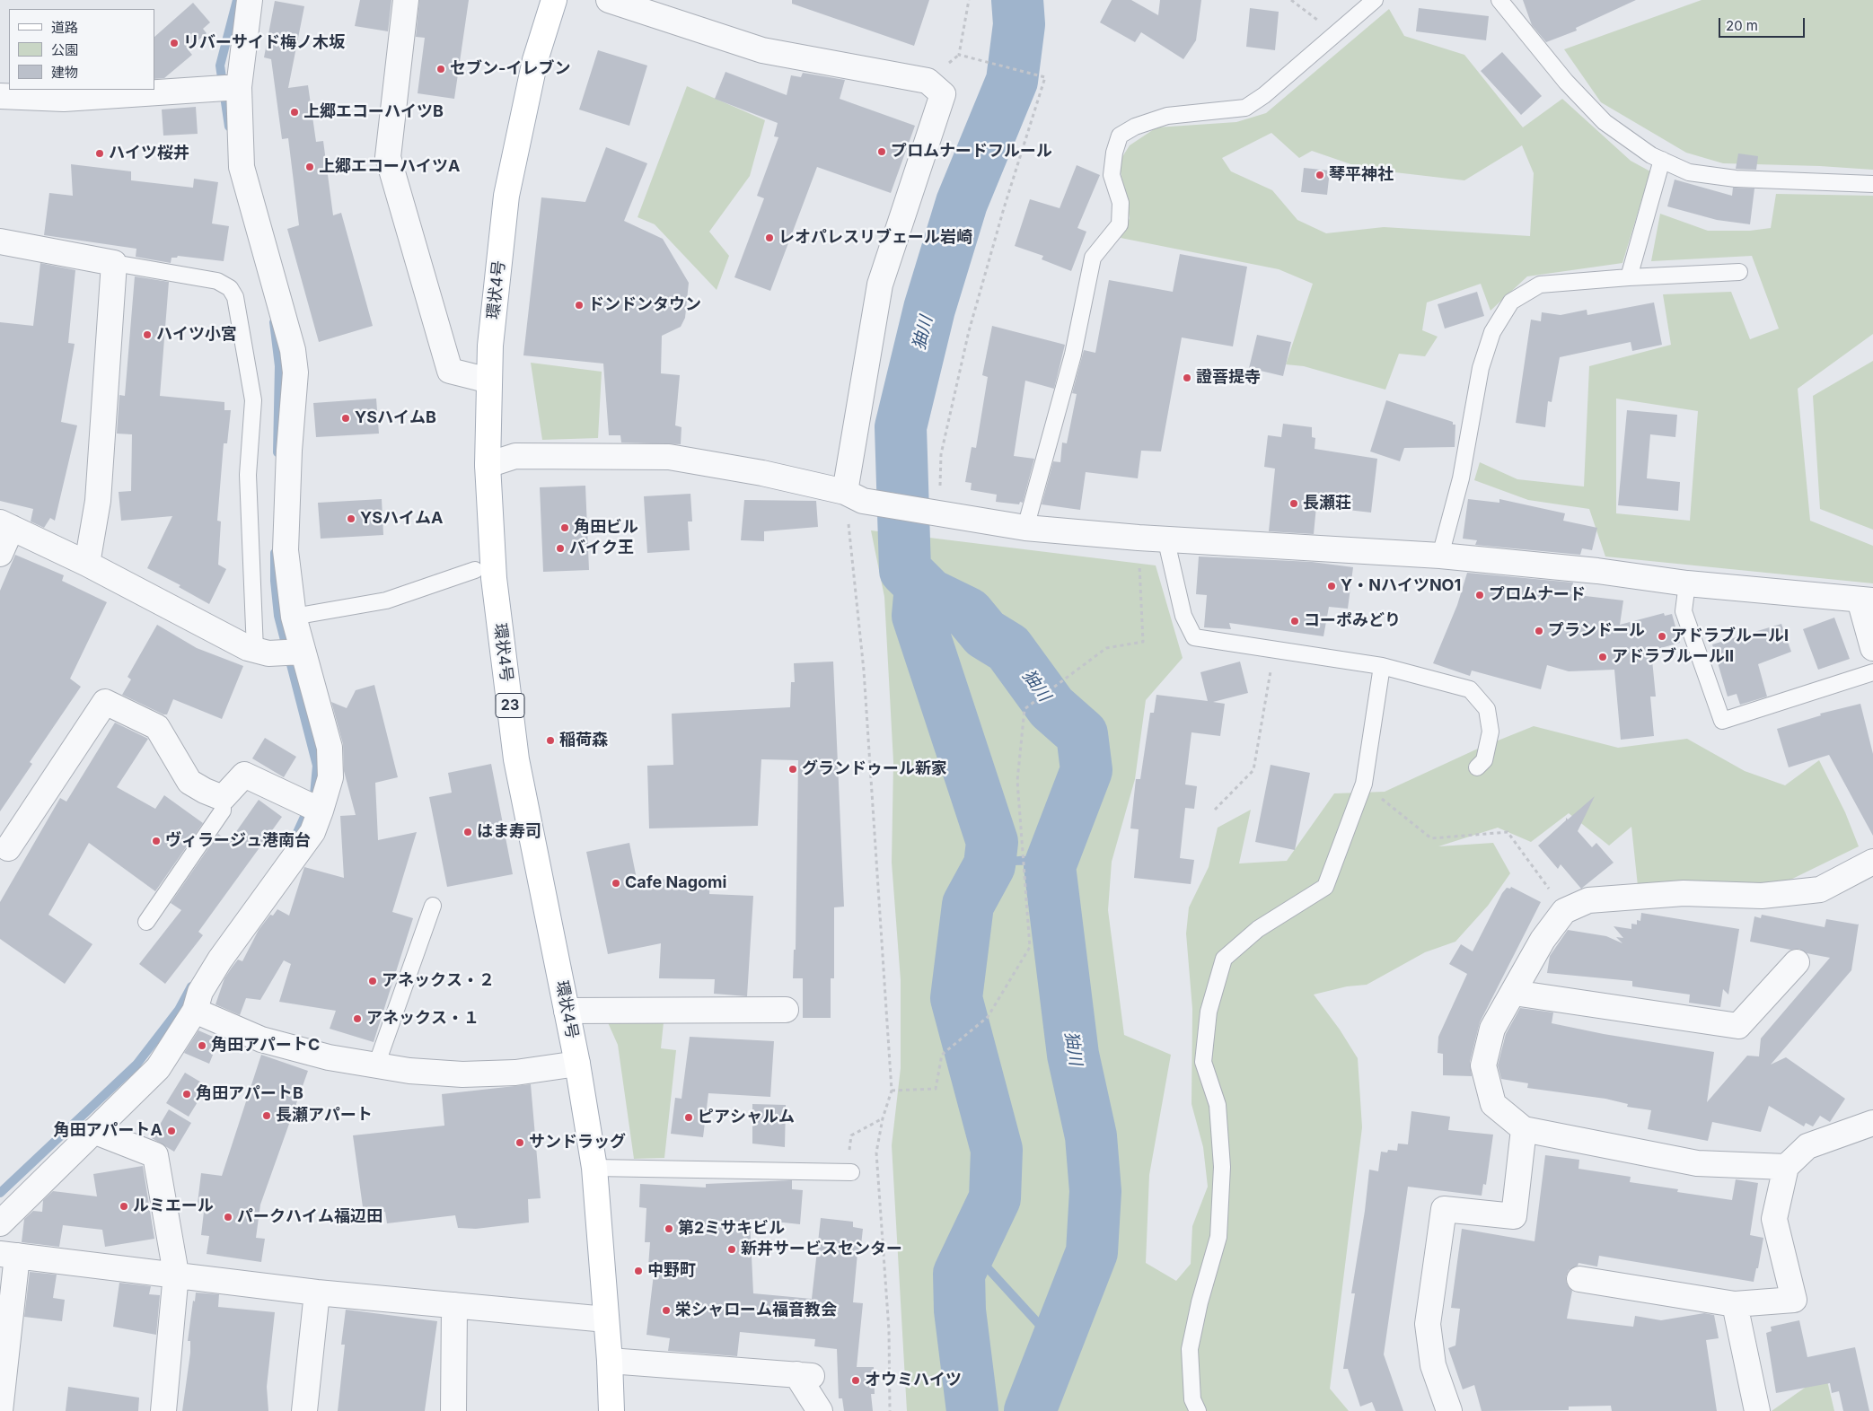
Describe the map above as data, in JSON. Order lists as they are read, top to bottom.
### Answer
{
  "streets": {
    "main road": ["環状4号", "23"]
  },
  "water": ["㹨川"],
  "places": [
    "リバーサイド梅ノ木坂",
    "セブン-イレブン",
    "上郷エコーハイツB",
    "プロムナードフルール",
    "ハイツ桜井",
    "上郷エコーハイツA",
    "琴平神社",
    "レオパレスリブェール岩崎",
    "ドンドンタウン",
    "ハイツ小宮",
    "證菩提寺",
    "YSハイムB",
    "長瀬荘",
    "YSハイムA",
    "角田ビル",
    "バイク王",
    "Y・NハイツNO1",
    "プロムナード",
    "コーポみどり",
    "プランドール",
    "アドラブルールⅠ",
    "アドラブルールⅡ",
    "稲荷森",
    "グランドゥール新家",
    "はま寿司",
    "ヴィラージュ港南台",
    "Cafe Nagomi",
    "アネックス・２",
    "アネックス・１",
    "角田アパートC",
    "角田アパートB",
    "長瀬アパート",
    "ピアシャルム",
    "角田アパートA",
    "サンドラッグ",
    "ルミエール",
    "パークハイム福辺田",
    "第2ミサキビル",
    "新井サービスセンター",
    "中野町",
    "栄シャローム福音教会",
    "オウミハイツ"
  ],
  "legend": ["道路", "公園", "建物"],
  "scale_bar": "20 m"
}
